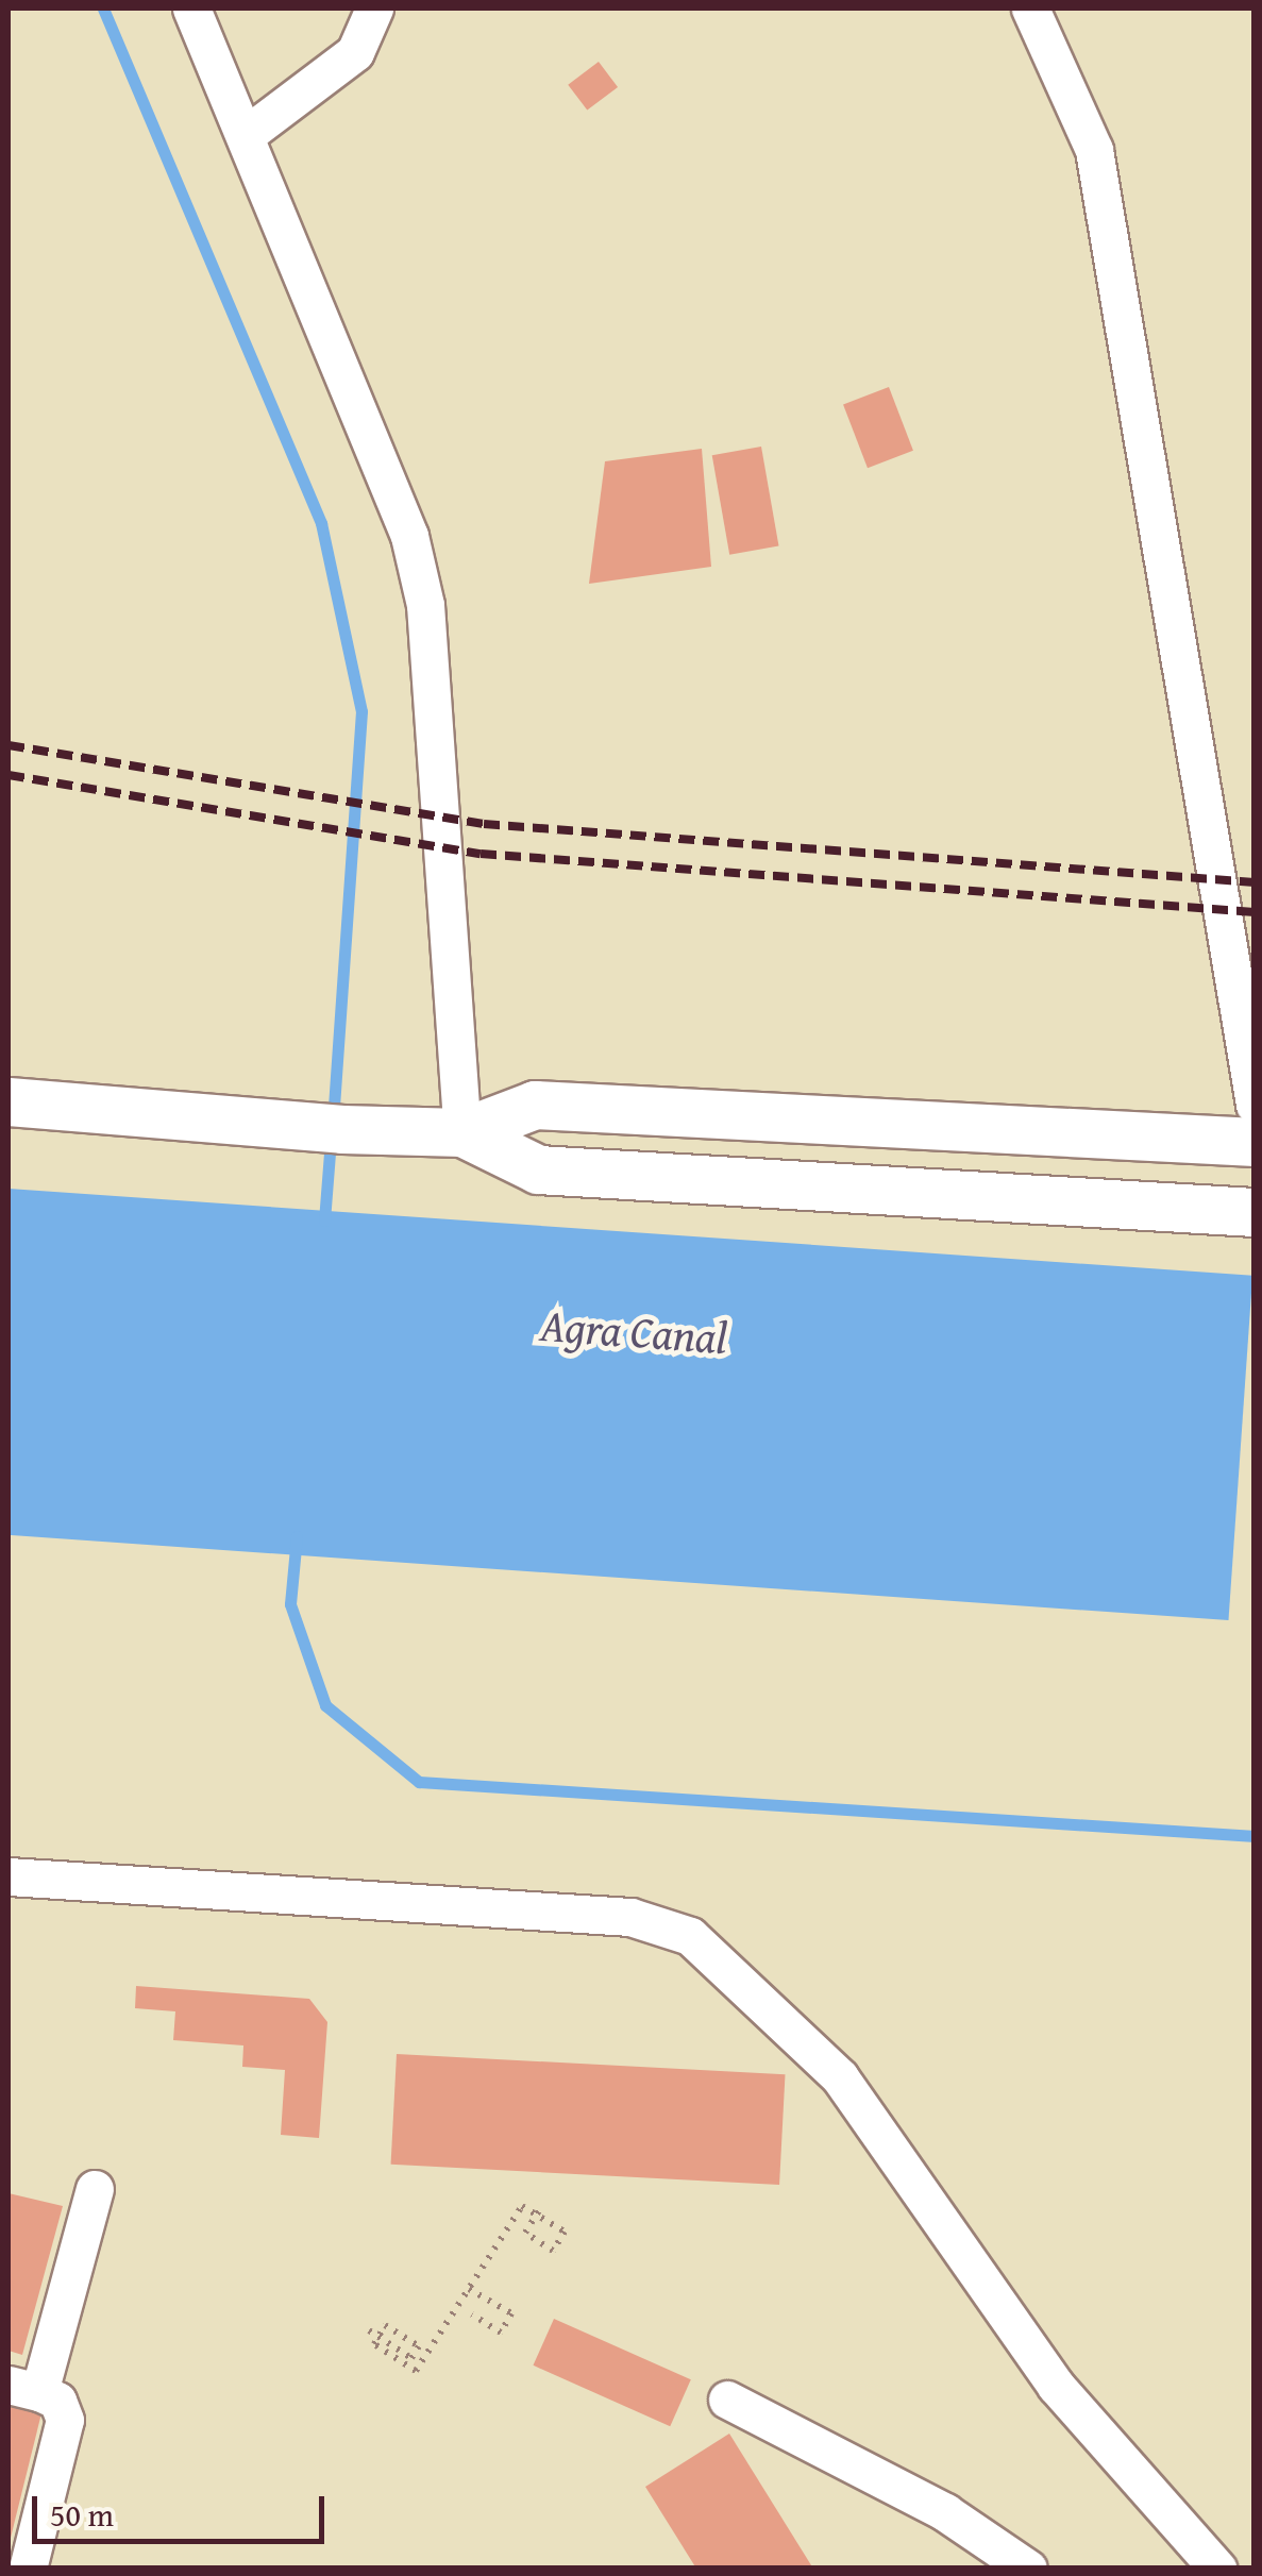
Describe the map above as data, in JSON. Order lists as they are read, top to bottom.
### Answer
{
  "water": ["Agra Canal"],
  "scale_bar": "50 m"
}
